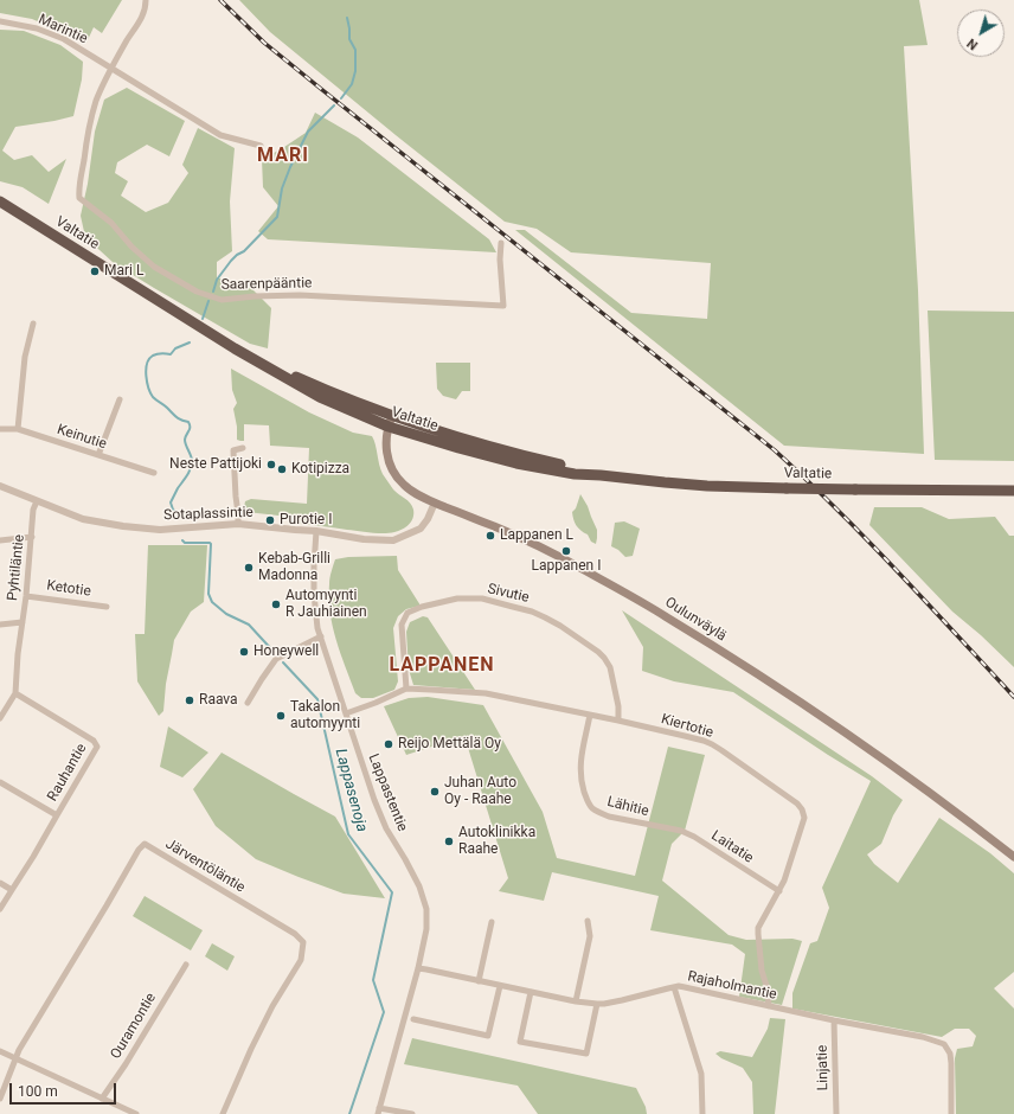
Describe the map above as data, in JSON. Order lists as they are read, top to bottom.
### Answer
{
  "streets": {
    "highway": ["Valtatie"],
    "main road": ["Oulunväylä"],
    "street": [
      "Marintie",
      "Saarenpääntie",
      "Keinutie",
      "Sotaplassintie",
      "Pyhtiläntie",
      "Ketotie",
      "Sivutie",
      "Kiertotie",
      "Rauhantie",
      "Lappastentie",
      "Lähitie",
      "Laitatie",
      "Järventöläntie",
      "Rajaholmantie",
      "Ouramontie",
      "Linjatie"
    ]
  },
  "crossings": [
    ["Marintie", "Saarenpääntie"],
    ["Valtatie", "Oulunväylä"],
    ["Sotaplassintie", "Pyhtiläntie"],
    ["Sotaplassintie", "Oulunväylä"],
    ["Sotaplassintie", "Lappastentie"],
    ["Pyhtiläntie", "Ketotie"],
    ["Pyhtiläntie", "Rauhantie"],
    ["Sivutie", "Kiertotie"],
    ["Kiertotie", "Lappastentie"],
    ["Kiertotie", "Lähitie"],
    ["Kiertotie", "Laitatie"],
    ["Kiertotie", "Rajaholmantie"],
    ["Lappastentie", "Rajaholmantie"],
    ["Lähitie", "Laitatie"],
    ["Rajaholmantie", "Linjatie"]
  ],
  "districts": ["MARI", "LAPPANEN"],
  "water": ["Lappasenoja"],
  "places": [
    "Mari L",
    "Neste Pattijoki",
    "Kotipizza",
    "Purotie I",
    "Lappanen L",
    "Lappanen I",
    "Kebab-Grilli Madonna",
    "Automyynti R Jauhiainen",
    "Honeywell",
    "Raava",
    "Takalon automyynti",
    "Reijo Mettälä Oy",
    "Juhan Auto Oy - Raahe",
    "Autoklinikka Raahe"
  ],
  "scale_bar": "100 m",
  "north": "bottom left"
}
